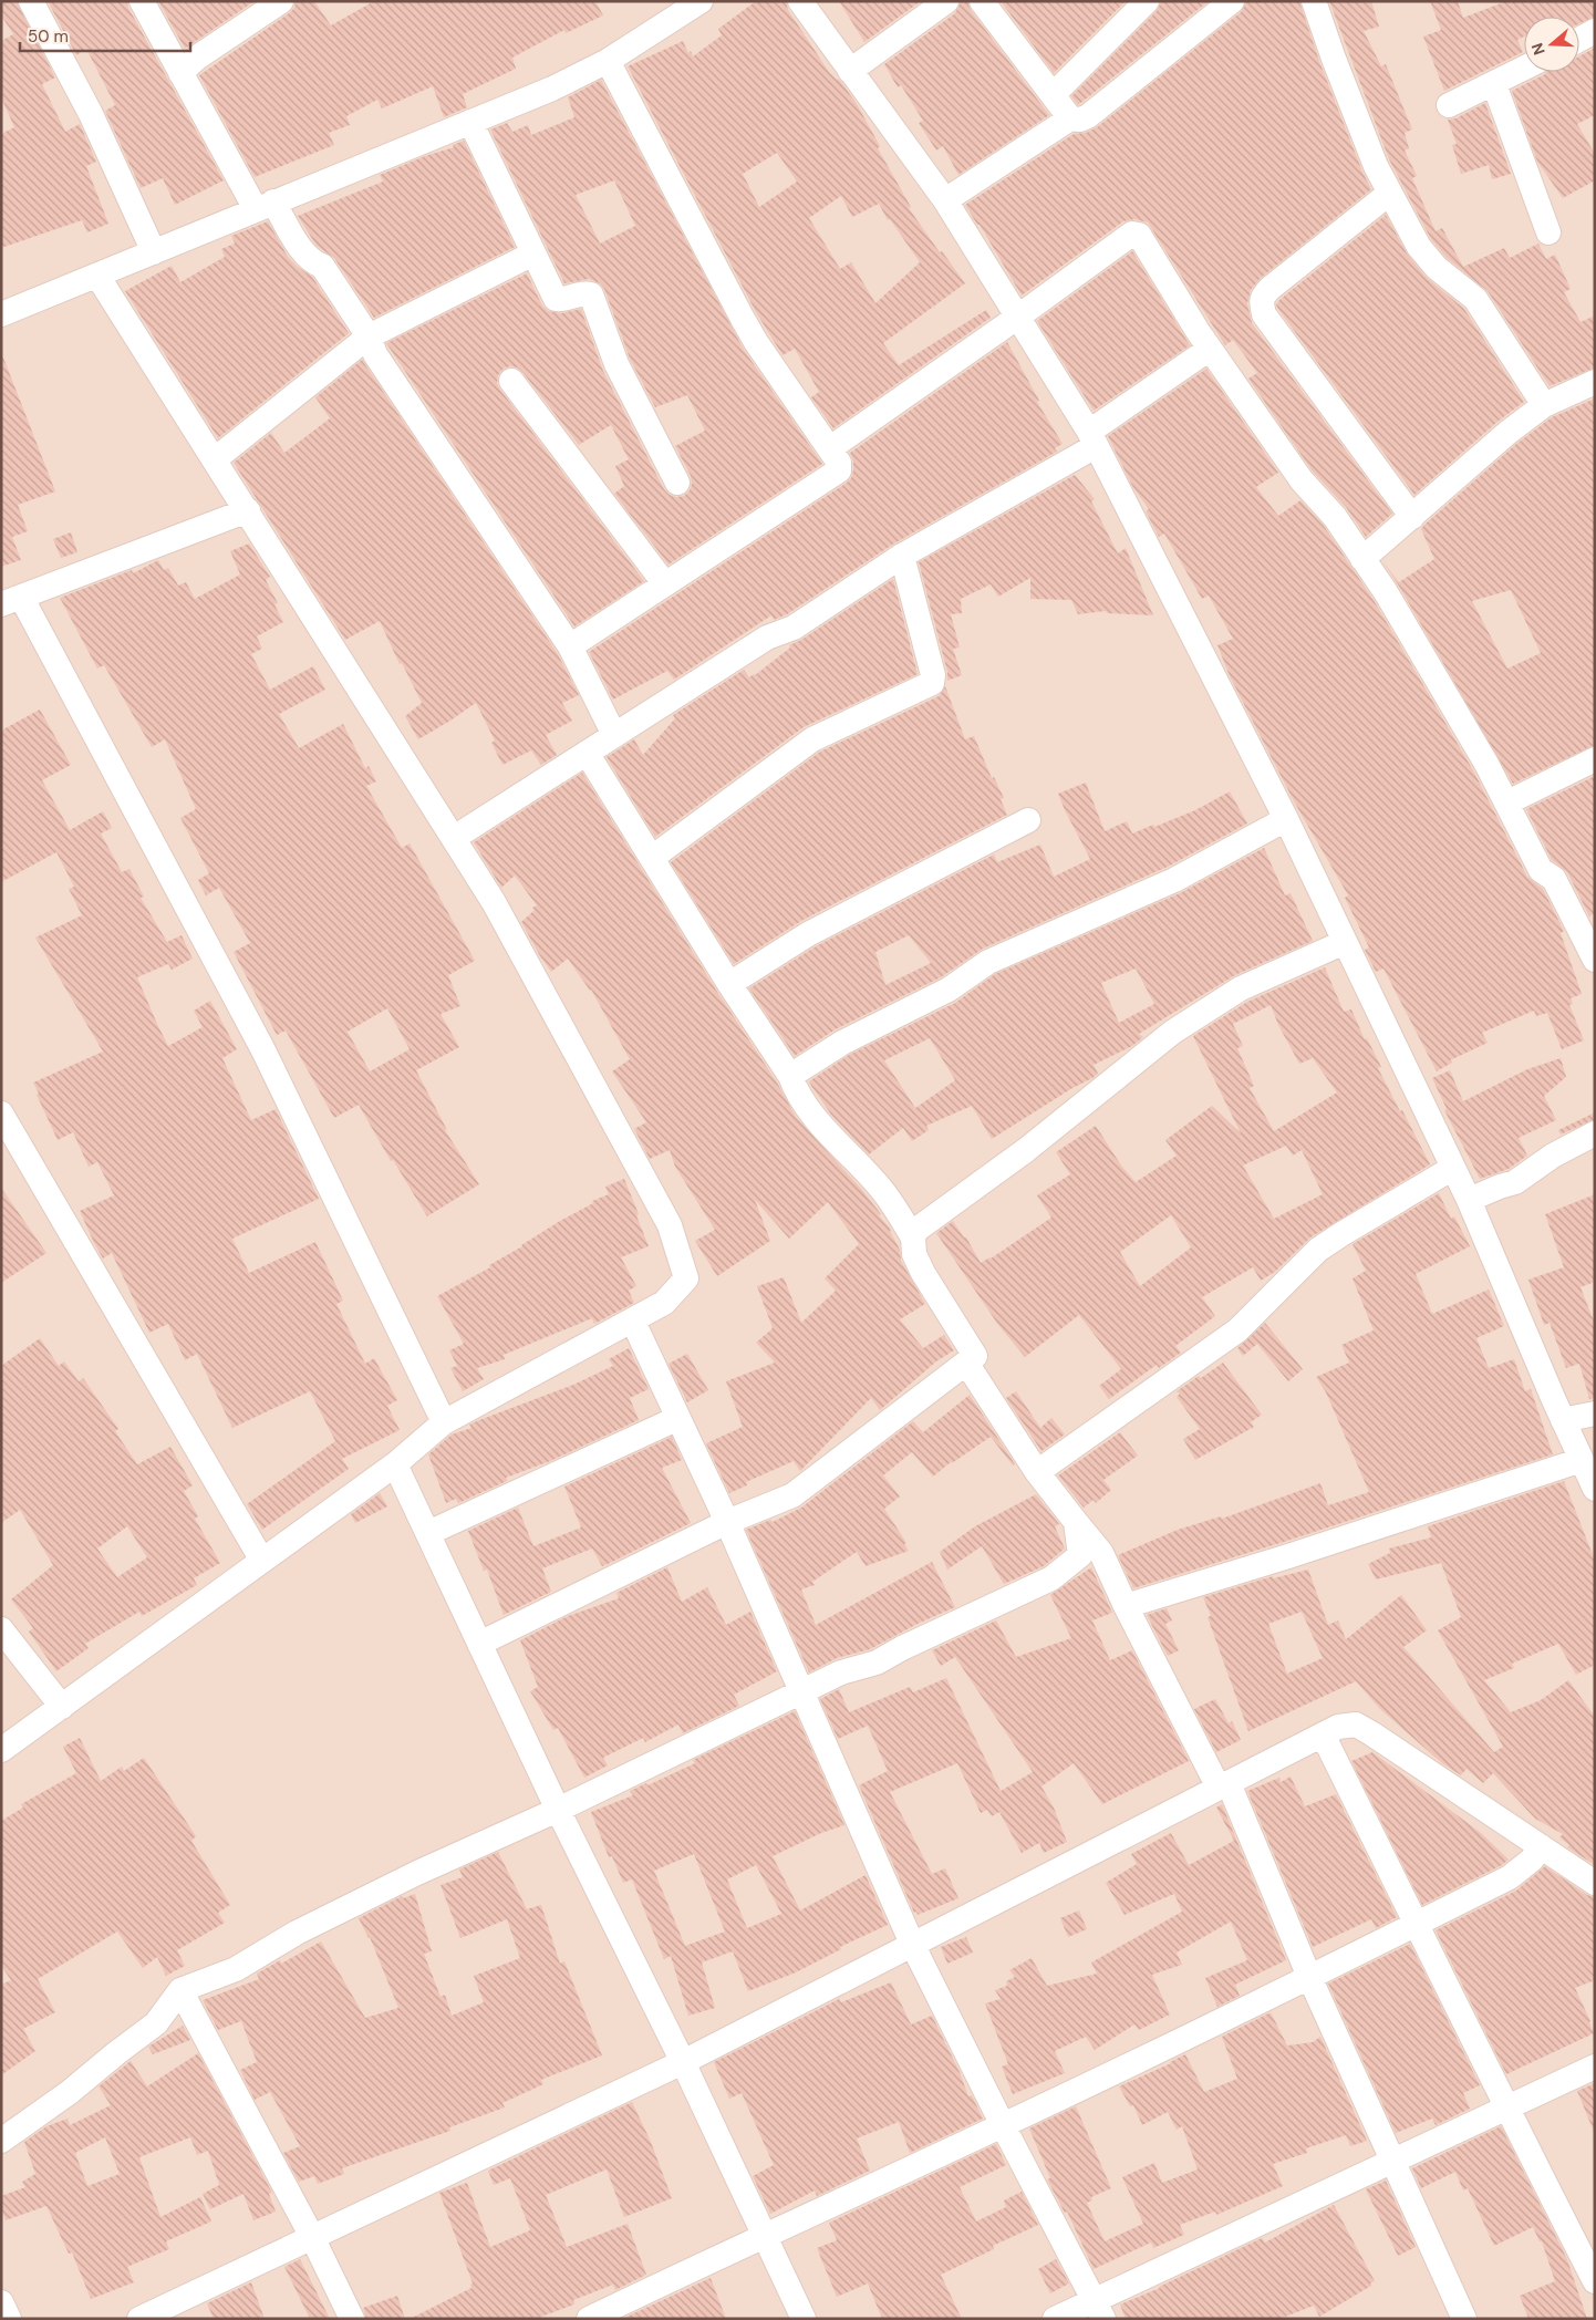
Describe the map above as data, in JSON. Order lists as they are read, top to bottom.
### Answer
{
  "scale_bar": "50 m",
  "north": "left"
}
